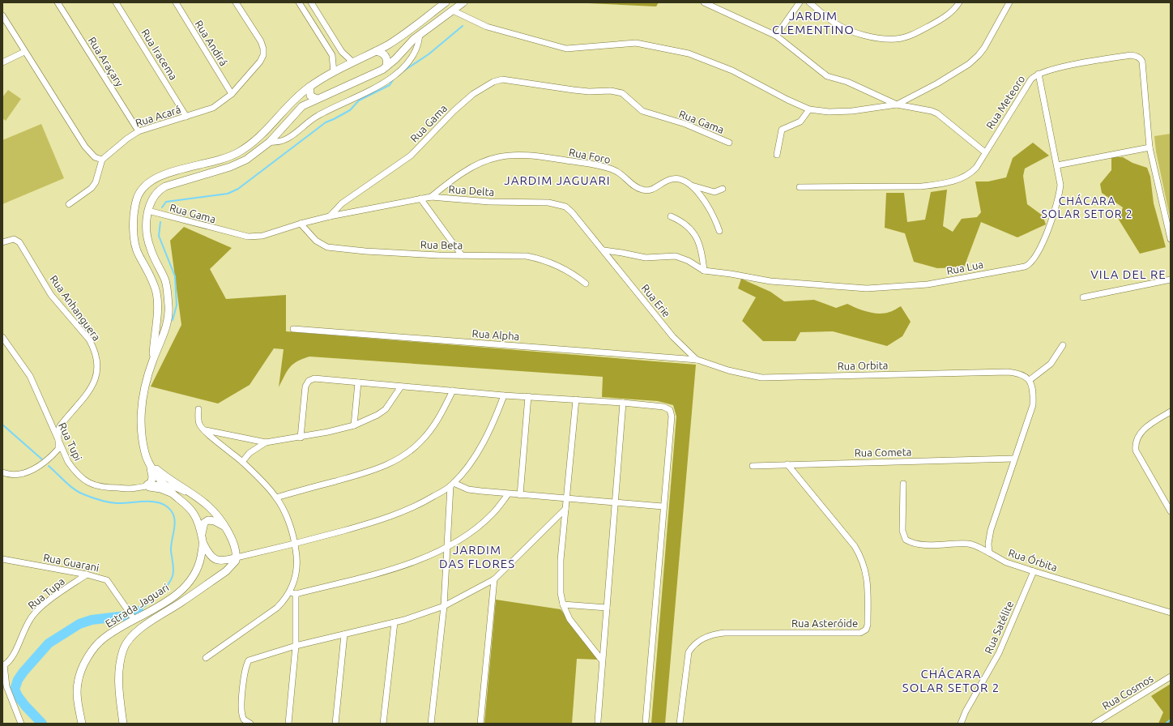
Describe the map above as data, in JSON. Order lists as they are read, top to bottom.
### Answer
{
  "streets": {
    "main road": ["Estrada Jaguari"],
    "street": [
      "Rua Andirá",
      "Rua Iracema",
      "Rua Araçary",
      "Rua Meteoro",
      "Rua Acará",
      "Rua Gama",
      "Rua Foro",
      "Rua Delta",
      "Rua Beta",
      "Rua Lua",
      "Rua Erie",
      "Rua Anhanguera",
      "Rua Alpha",
      "Rua Orbita",
      "Rua Tupi",
      "Rua Cometa",
      "Rua Órbita",
      "Rua Guarani",
      "Rua Tupa",
      "Rua Asteróide",
      "Rua Satélite",
      "Rua Cosmos"
    ]
  },
  "crossings": [
    ["Rua Andirá", "Rua Acará"],
    ["Rua Iracema", "Rua Acará"],
    ["Rua Araçary", "Rua Acará"],
    ["Rua Meteoro", "Rua Lua"],
    ["Rua Gama", "Rua Delta"],
    ["Rua Gama", "Rua Beta"],
    ["Rua Foro", "Rua Delta"],
    ["Rua Delta", "Rua Erie"],
    ["Rua Erie", "Rua Alpha"],
    ["Rua Erie", "Rua Orbita"],
    ["Rua Anhanguera", "Rua Tupi"],
    ["Rua Alpha", "Rua Orbita"],
    ["Rua Tupi", "Estrada Jaguari"],
    ["Rua Cometa", "Rua Asteróide"],
    ["Rua Órbita", "Rua Satélite"],
    ["Rua Guarani", "Rua Tupa"],
    ["Rua Guarani", "Estrada Jaguari"]
  ],
  "districts": [
    "JARDIM CLEMENTINO",
    "JARDIM JAGUARI",
    "CHÁCARA SOLAR SETOR 2",
    "VILA DEL RE",
    "JARDIM DAS FLORES",
    "CHÁCARA SOLAR SETOR 2"
  ]
}
